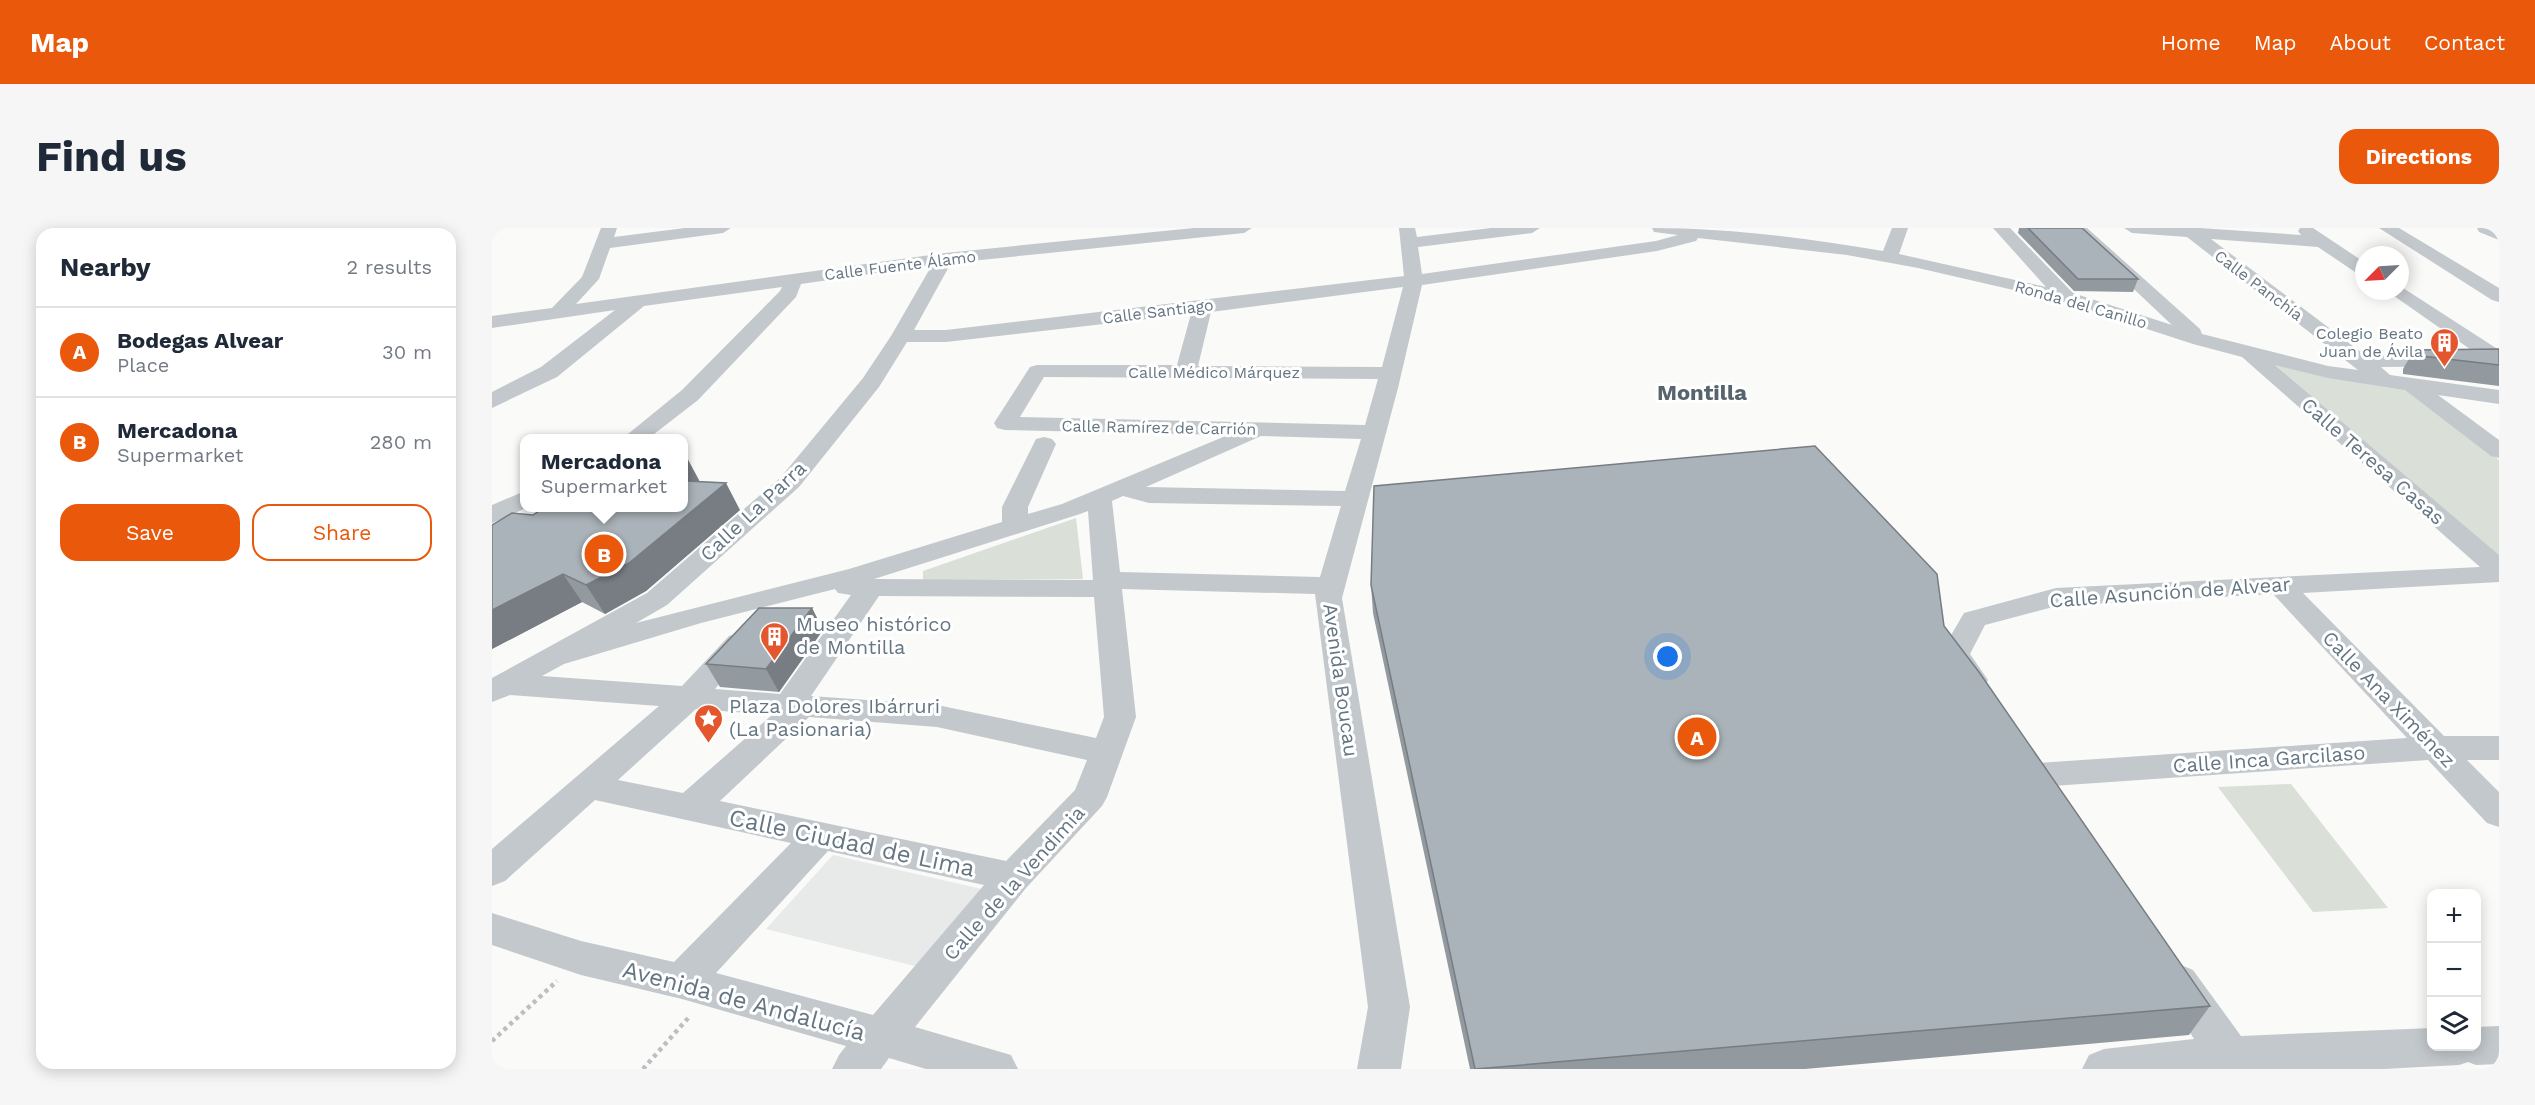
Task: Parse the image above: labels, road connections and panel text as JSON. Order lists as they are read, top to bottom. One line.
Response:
{"streets":{"street":["Calle Fuente Álamo","Calle Panchía","Ronda del Canillo","Calle Santiago","Calle Médico Márquez","Calle Ramírez de Carrión","Calle Teresa Casas","Calle La Parra","Calle Asunción de Alvear","Avenida Boucau","Calle Ana Ximénez","Calle Inca Garcilaso","Calle Ciudad de Lima","Calle de la Vendimia","Avenida de Andalucía"]},"crossings":[["Calle Fuente Álamo","Calle La Parra"],["Calle Panchía","Ronda del Canillo"],["Ronda del Canillo","Calle Santiago"],["Ronda del Canillo","Calle Teresa Casas"],["Calle Santiago","Calle La Parra"],["Calle Santiago","Avenida Boucau"],["Calle Médico Márquez","Calle Ramírez de Carrión"],["Calle Médico Márquez","Avenida Boucau"],["Calle Ramírez de Carrión","Avenida Boucau"],["Calle Asunción de Alvear","Calle Ana Ximénez"],["Calle Ana Ximénez","Calle Inca Garcilaso"],["Calle Ciudad de Lima","Calle de la Vendimia"],["Calle de la Vendimia","Avenida de Andalucía"]],"districts":["Montilla"],"places":{"building":["Colegio Beato Juan de Ávila","Museo histórico de Montilla"],"place":["Plaza Dolores Ibárruri (La Pasionaria)"]},"north":"bottom left","page":{"header":"Map","nav":["Home","Map","About","Contact"],"buttons":["Directions",["Save","Share"]],"title":"Find us","heading":["Nearby","2 results"],"list":[{"mark":"A","name":"Bodegas Alvear","note":"Place","value":"30 m"},{"mark":"B","name":"Mercadona","note":"Supermarket","value":"280 m"}],"popup":["Mercadona","Supermarket"],"pins":["B","A"],"map_buttons":["+","−"]}}
